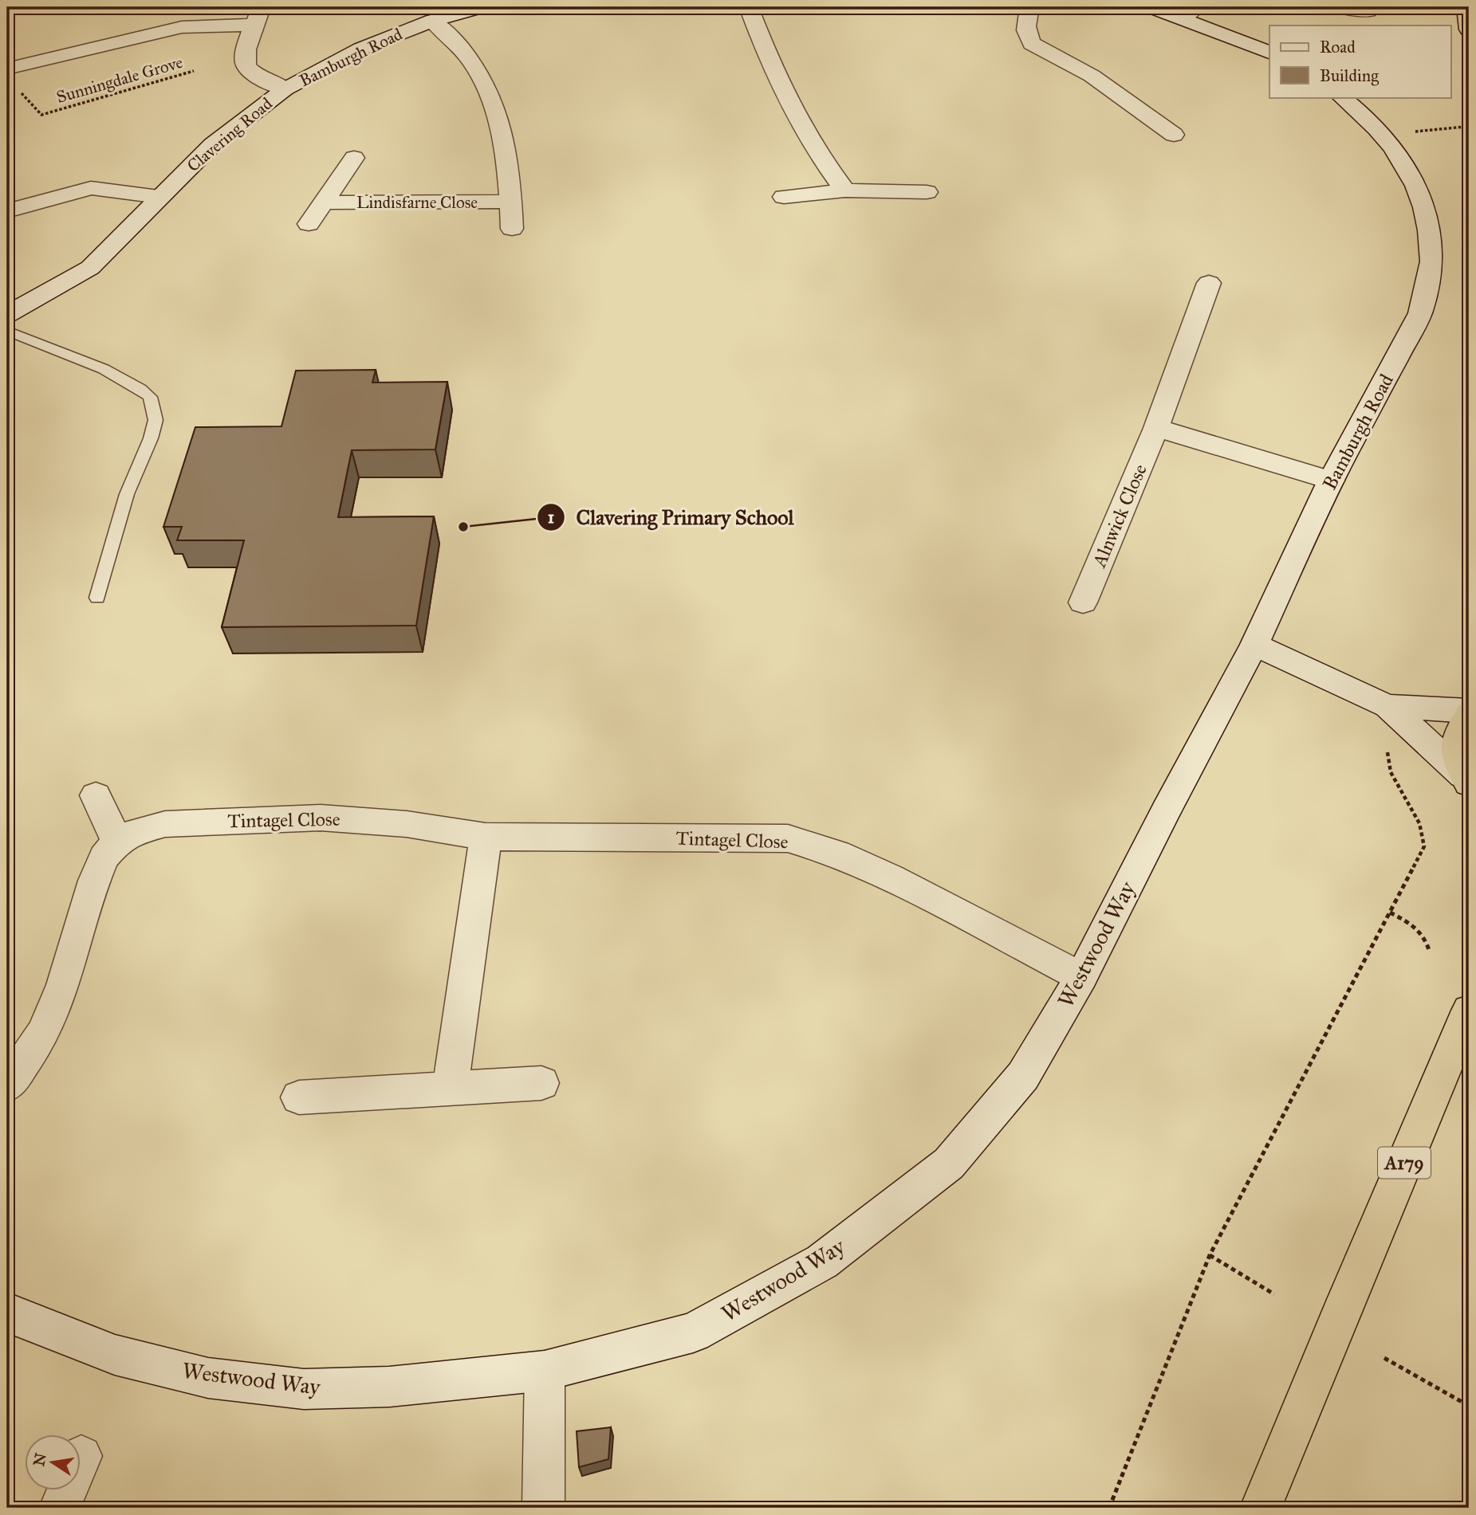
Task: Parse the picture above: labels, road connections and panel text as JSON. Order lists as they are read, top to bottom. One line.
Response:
{"streets":{"highway":["A179"],"street":["Bamburgh Road","Clavering Road","Lindisfarne Close","Alnwick Close","Tintagel Close","Westwood Way"],"path":["Sunningdale Grove"]},"crossings":[["Bamburgh Road","Clavering Road"],["Bamburgh Road","Westwood Way"],["Tintagel Close","Westwood Way"]],"places":["Clavering Primary School"],"legend":["Road","Building"],"north":"left"}
